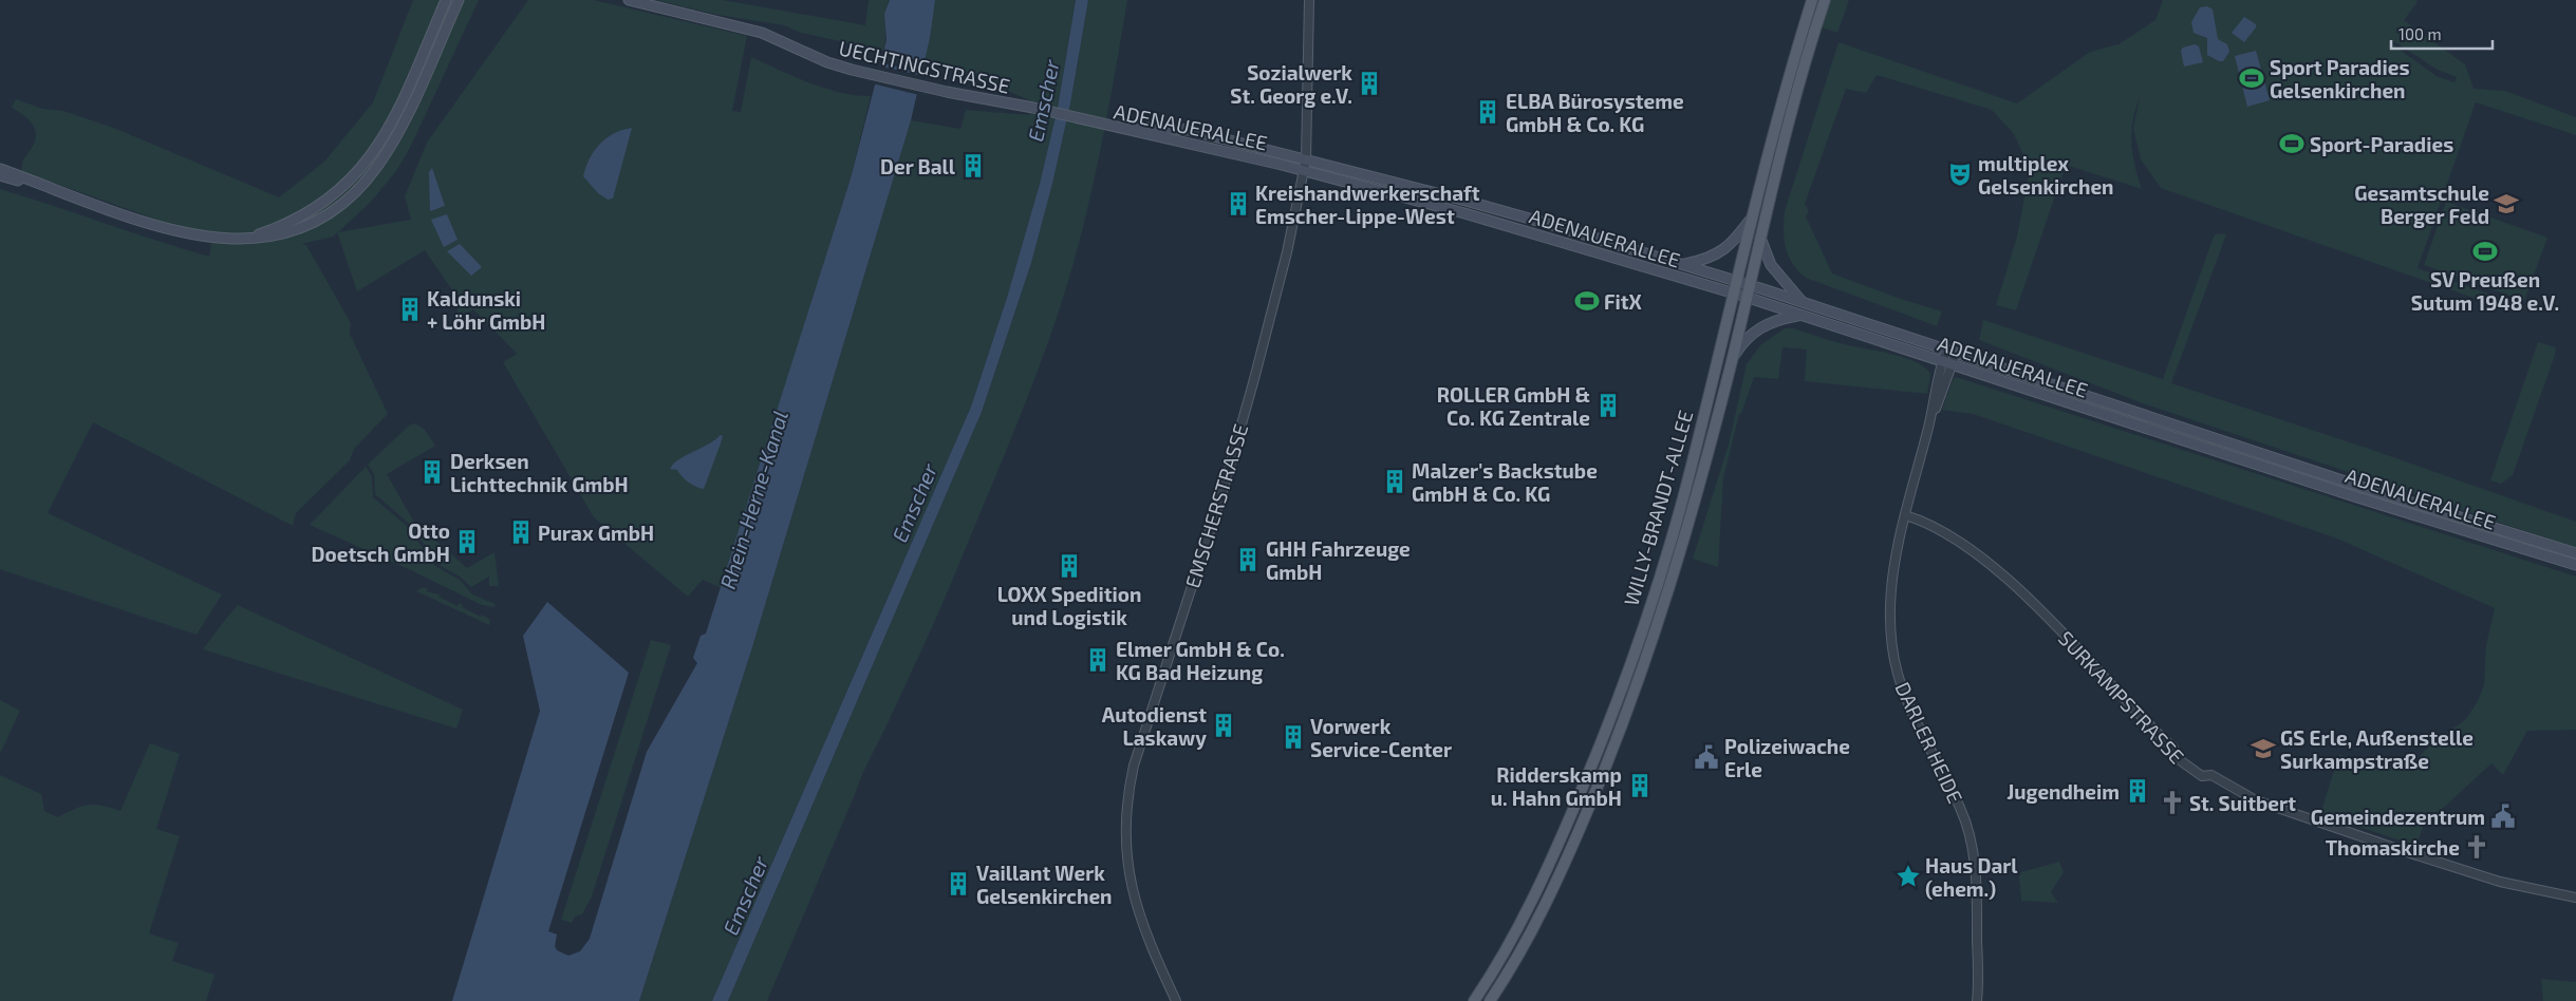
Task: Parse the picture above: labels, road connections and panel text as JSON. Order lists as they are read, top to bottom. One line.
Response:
{"streets":{"main road":["UECHTINGSTRASSE","ADENAUERALLEE","WILLY-BRANDT-ALLEE"],"street":["EMSCHERSTRASSE","SURKAMPSTRASSE","DARLER HEIDE"]},"crossings":[["UECHTINGSTRASSE","ADENAUERALLEE"],["ADENAUERALLEE","EMSCHERSTRASSE"],["ADENAUERALLEE","WILLY-BRANDT-ALLEE"],["ADENAUERALLEE","DARLER HEIDE"],["SURKAMPSTRASSE","DARLER HEIDE"]],"water":["Emscher","Rhein-Herne-Kanal"],"places":{"sports":["Sport Paradies Gelsenkirchen","Sport-Paradies","SV Preußen Sutum 1948 e.V.","FitX"],"building":["Sozialwerk St. Georg e.V.","ELBA Bürosysteme GmbH & Co. KG","Der Ball","Kreishandwerkerschaft Emscher-Lippe-West","Kaldunski + Löhr GmbH","ROLLER GmbH & Co. KG Zentrale","Derksen Lichttechnik GmbH","Malzer's Backstube GmbH & Co. KG","Purax GmbH","Otto Doetsch GmbH","GHH Fahrzeuge GmbH","LOXX Spedition und Logistik","Elmer GmbH & Co. KG Bad Heizung","Autodienst Laskawy","Vorwerk Service-Center","Ridderskamp u. Hahn GmbH","Jugendheim","Vaillant Werk Gelsenkirchen"],"theatre":["multiplex Gelsenkirchen"],"school or university":["Gesamtschule Berger Feld","GS Erle, Außenstelle Surkampstraße"],"public building":["Polizeiwache Erle","Gemeindezentrum"],"church":["St. Suitbert","Thomaskirche"],"place":["Haus Darl (ehem.)"]},"scale_bar":"100 m"}
